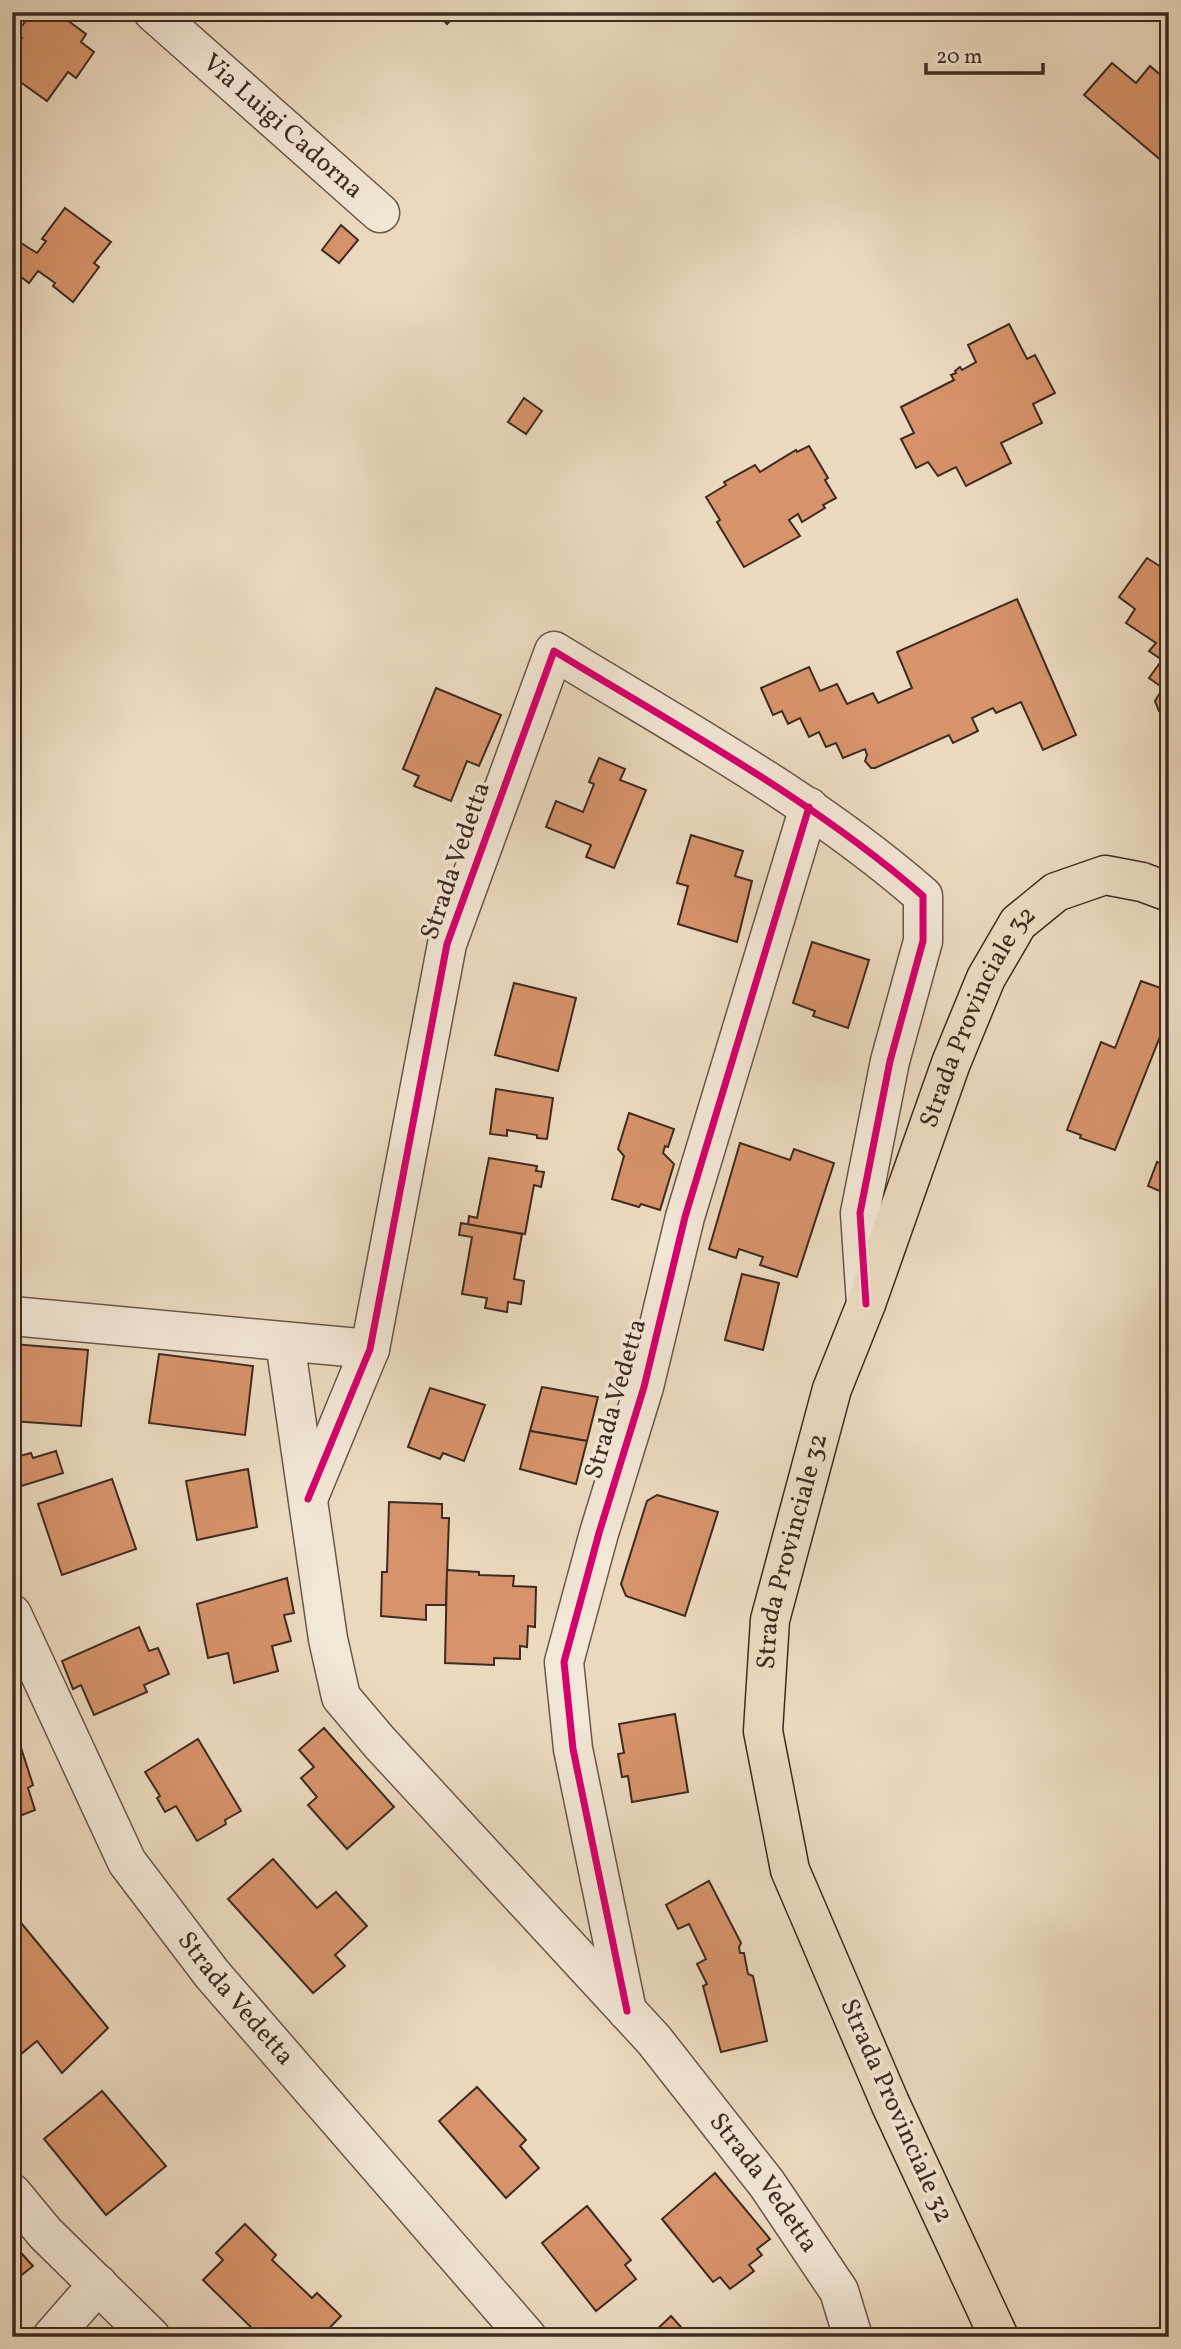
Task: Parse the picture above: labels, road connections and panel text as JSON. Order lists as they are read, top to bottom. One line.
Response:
{"streets":{"main road":["Strada Provinciale 32"],"street":["Via Luigi Cadorna","Strada Vedetta"]},"crossings":[["Strada Vedetta","Strada Provinciale 32"]],"scale_bar":"20 m"}
